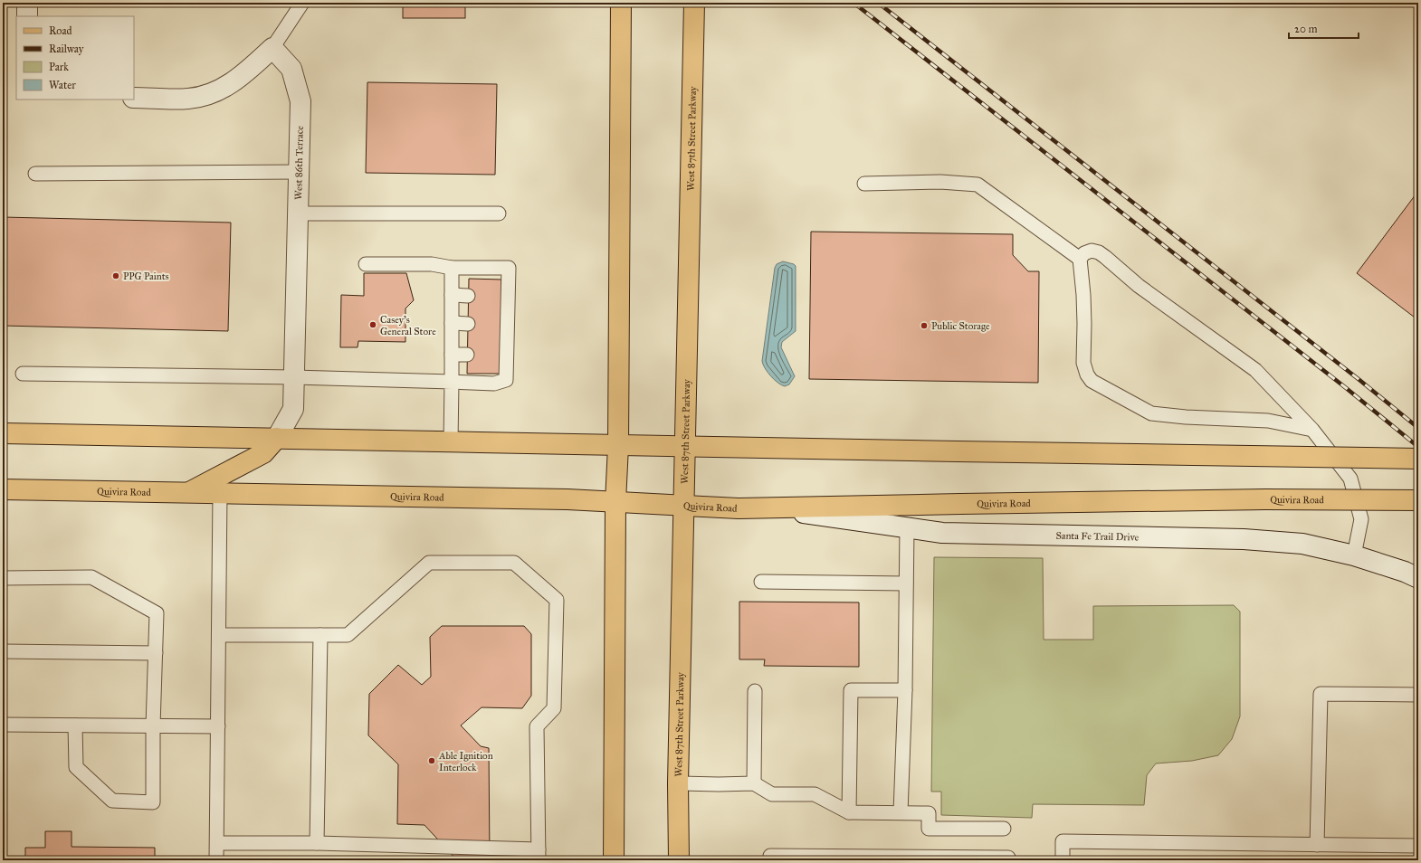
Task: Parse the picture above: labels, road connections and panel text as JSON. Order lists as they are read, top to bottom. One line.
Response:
{"streets":{"main road":["West 87th Street Parkway","West 86th Terrace","Quivira Road","Santa Fe Trail Drive"]},"crossings":[["West 87th Street Parkway","Quivira Road"],["Quivira Road","Santa Fe Trail Drive"]],"places":["PPG Paints","Casey's General Store","Public Storage","Able Ignition Interlock"],"legend":["Road","Railway","Park","Water"],"scale_bar":"20 m"}
